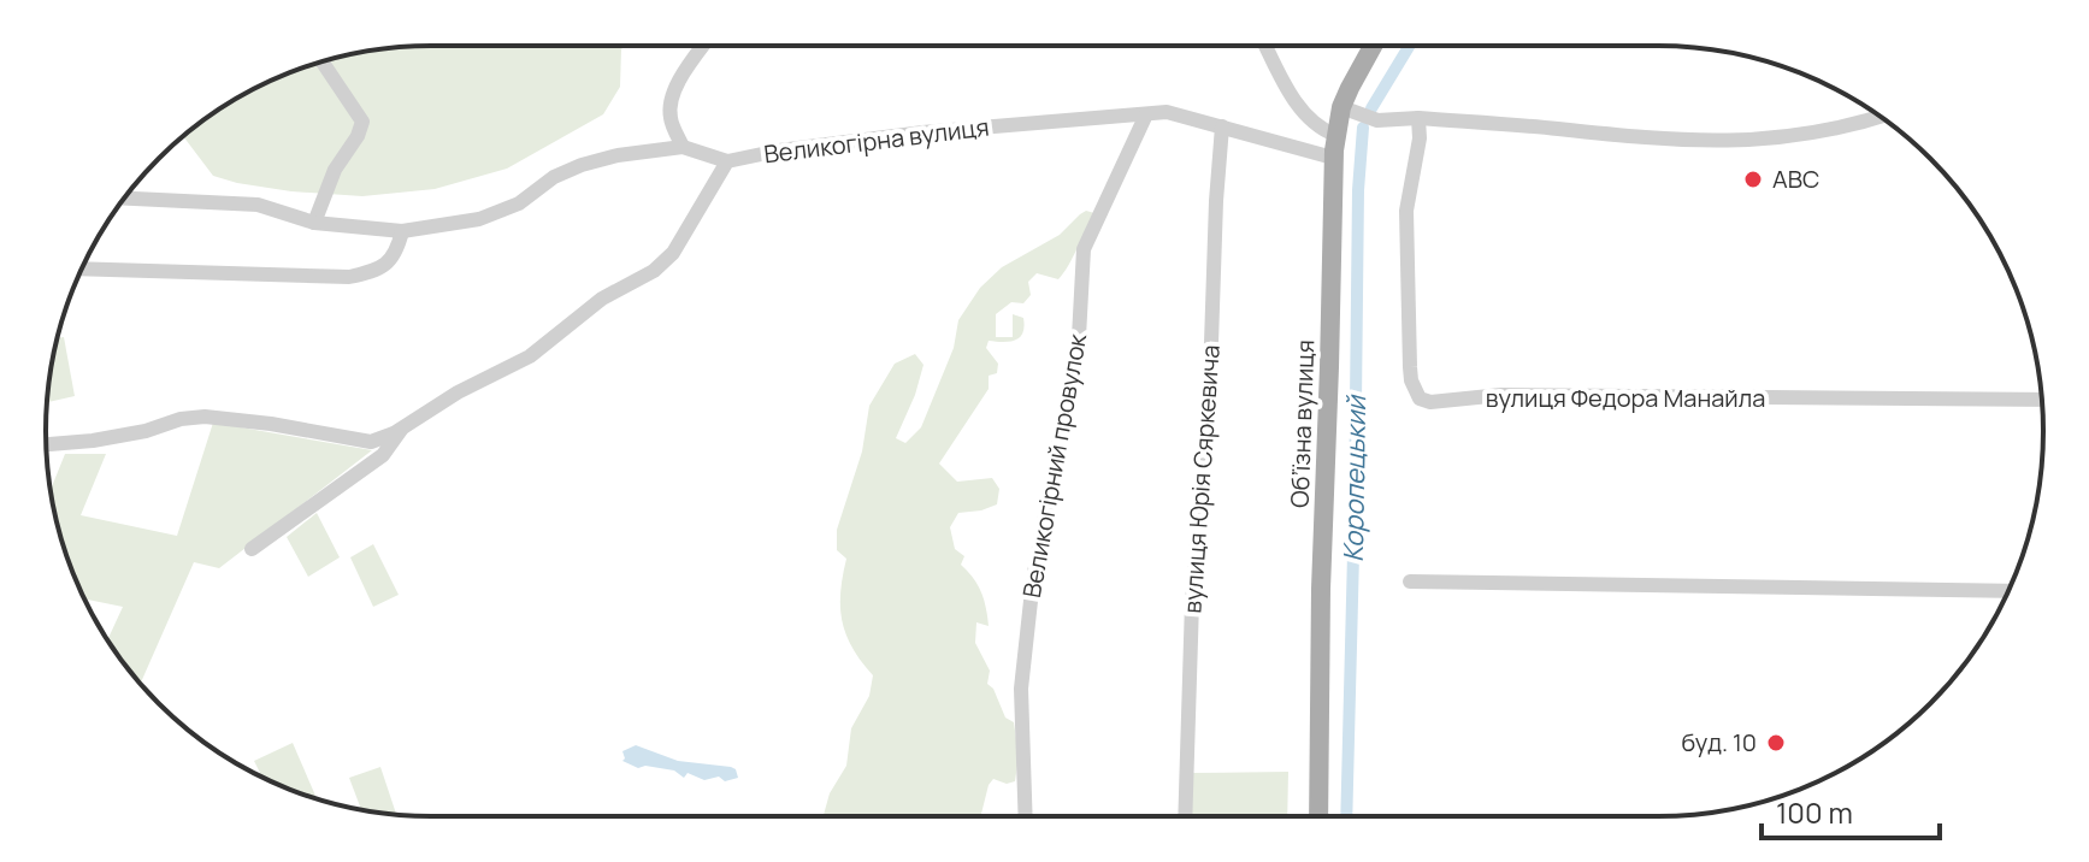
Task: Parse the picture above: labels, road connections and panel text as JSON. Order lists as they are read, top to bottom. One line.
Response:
{"streets":{"main road":["Обʼїзна вулиця"],"street":["Великогірна вулиця","вулиця Федора Манайла","Великогірний провулок","вулиця Юрія Сяркевича"]},"crossings":[["Великогірна вулиця","Обʼїзна вулиця"],["Великогірна вулиця","Великогірний провулок"],["Великогірна вулиця","вулиця Юрія Сяркевича"]],"water":["Коропецький"],"places":["АВС","буд. 10"],"scale_bar":"100 m"}
